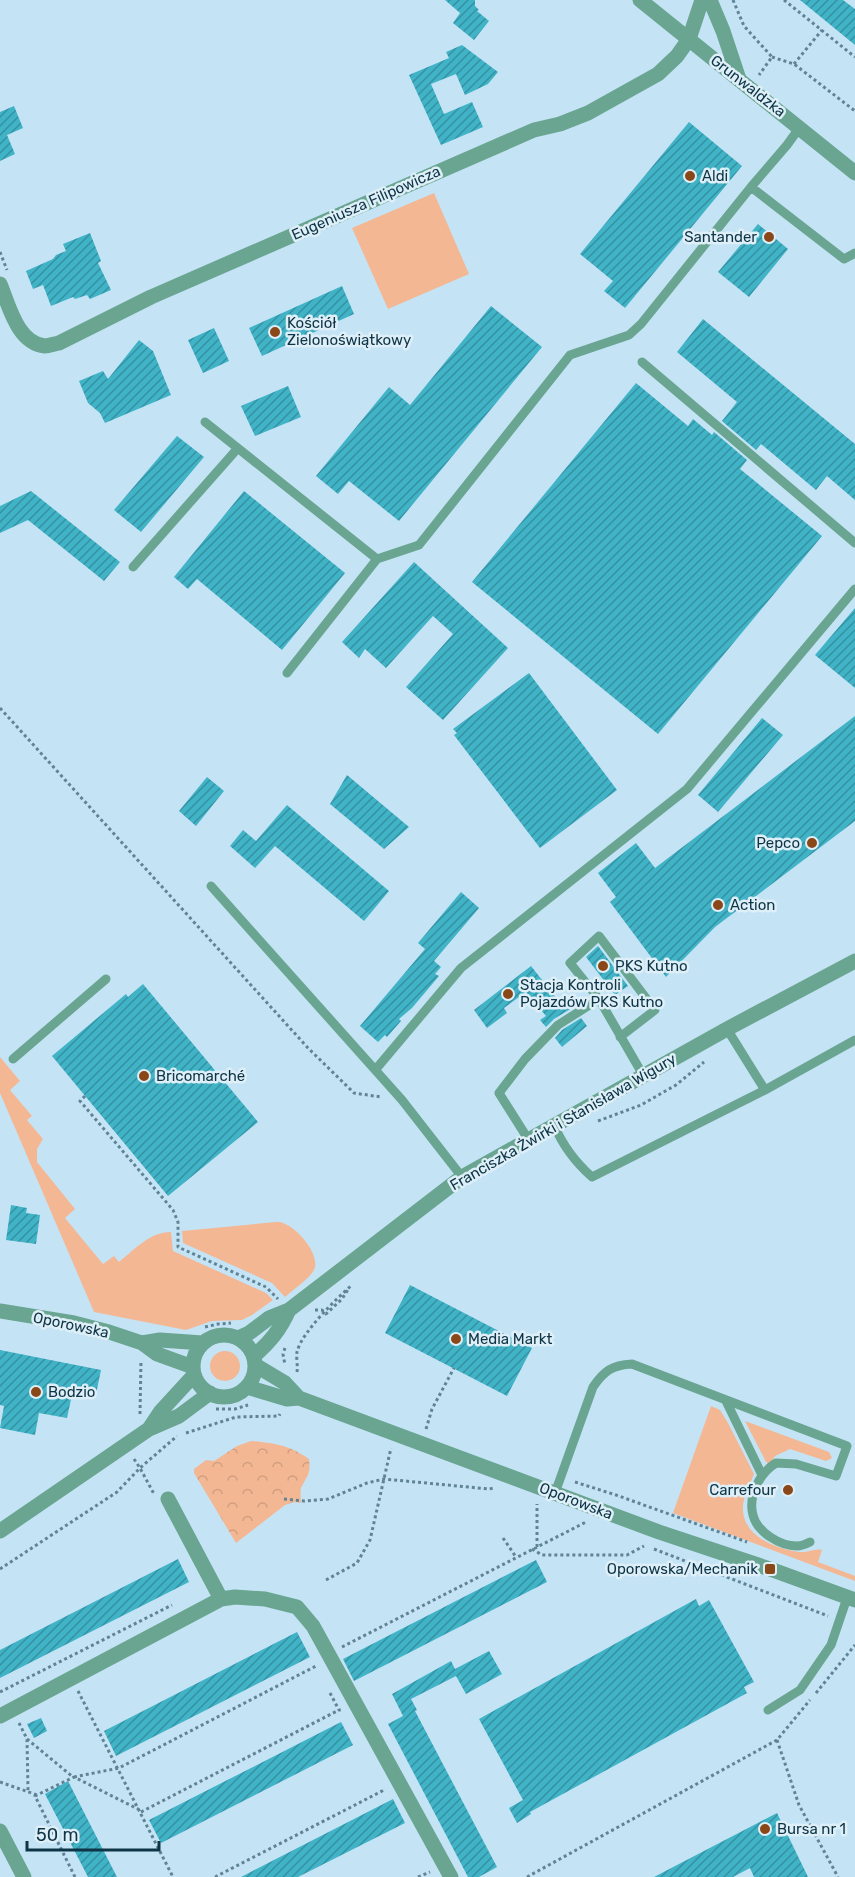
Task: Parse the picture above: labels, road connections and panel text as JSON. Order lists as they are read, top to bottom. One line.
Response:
{"streets":{"street":["Grunwaldzka","Eugeniusza Filipowicza","Franciszka Żwirki i Stanisława Wigury","Oporowska"]},"crossings":[["Grunwaldzka","Eugeniusza Filipowicza"],["Franciszka Żwirki i Stanisława Wigury","Oporowska"]],"places":{"other":["Aldi","Santander","Kościół Zielonoświątkowy","Pepco","Action","PKS Kutno","Stacja Kontroli Pojazdów PKS Kutno","Bricomarché","Media Markt","Bodzio","Carrefour","Bursa nr 1"],"transit":["Oporowska/Mechanik"]},"scale_bar":"50 m"}
